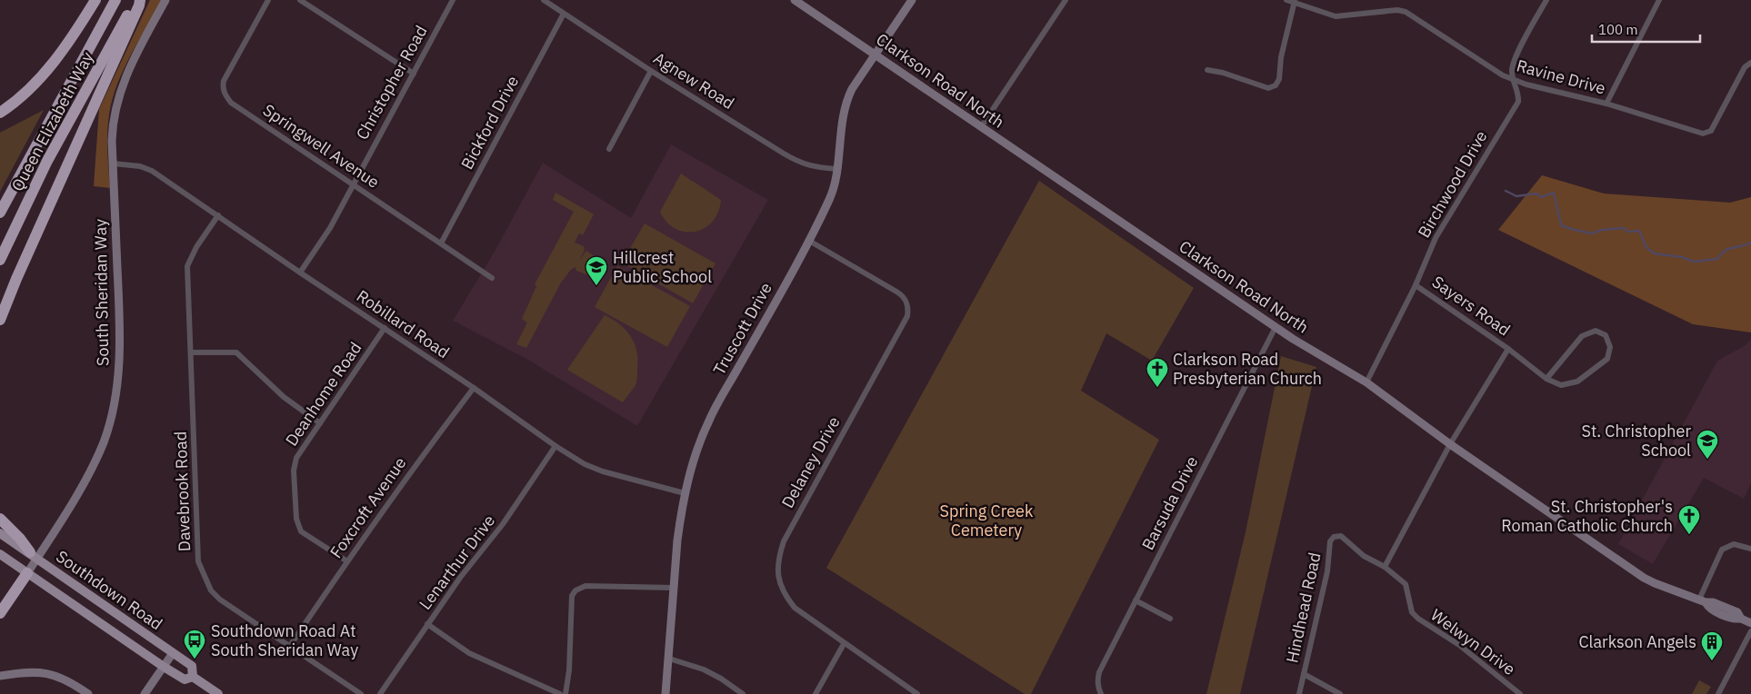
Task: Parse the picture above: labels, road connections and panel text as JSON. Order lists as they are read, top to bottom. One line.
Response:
{"streets":{"highway":["Queen Elizabeth Way"],"main road":["Southdown Road"],"street":["Ravine Drive","Agnew Road","Clarkson Road North","Christopher Road","Bickford Drive","Springwell Avenue","Birchwood Drive","South Sheridan Way","Sayers Road","Robillard Road","Truscott Drive","Deanhome Road","Delaney Drive","Davebrook Road","Barsuda Drive","Foxcroft Avenue","Lenarthur Drive","Hindhead Road","Welwyn Drive"]},"crossings":[["Ravine Drive","Birchwood Drive"],["Agnew Road","Bickford Drive"],["Agnew Road","Truscott Drive"],["Clarkson Road North","Birchwood Drive"],["Clarkson Road North","Sayers Road"],["Clarkson Road North","Truscott Drive"],["Clarkson Road North","Barsuda Drive"],["Christopher Road","Springwell Avenue"],["Christopher Road","Robillard Road"],["Bickford Drive","Springwell Avenue"],["Birchwood Drive","Sayers Road"],["South Sheridan Way","Robillard Road"],["South Sheridan Way","Southdown Road"],["Robillard Road","Truscott Drive"],["Robillard Road","Deanhome Road"],["Robillard Road","Davebrook Road"],["Robillard Road","Foxcroft Avenue"],["Robillard Road","Lenarthur Drive"],["Truscott Drive","Delaney Drive"],["Deanhome Road","Foxcroft Avenue"],["Davebrook Road","Foxcroft Avenue"],["Hindhead Road","Welwyn Drive"]],"parks":["Spring Creek Cemetery"],"places":{"school or university":["Hillcrest Public School","St. Christopher School"],"church":["Clarkson Road Presbyterian Church","St. Christopher's Roman Catholic Church"],"bus stop":["Southdown Road At South Sheridan Way"],"building":["Clarkson Angels"]},"scale_bar":"100 m"}
